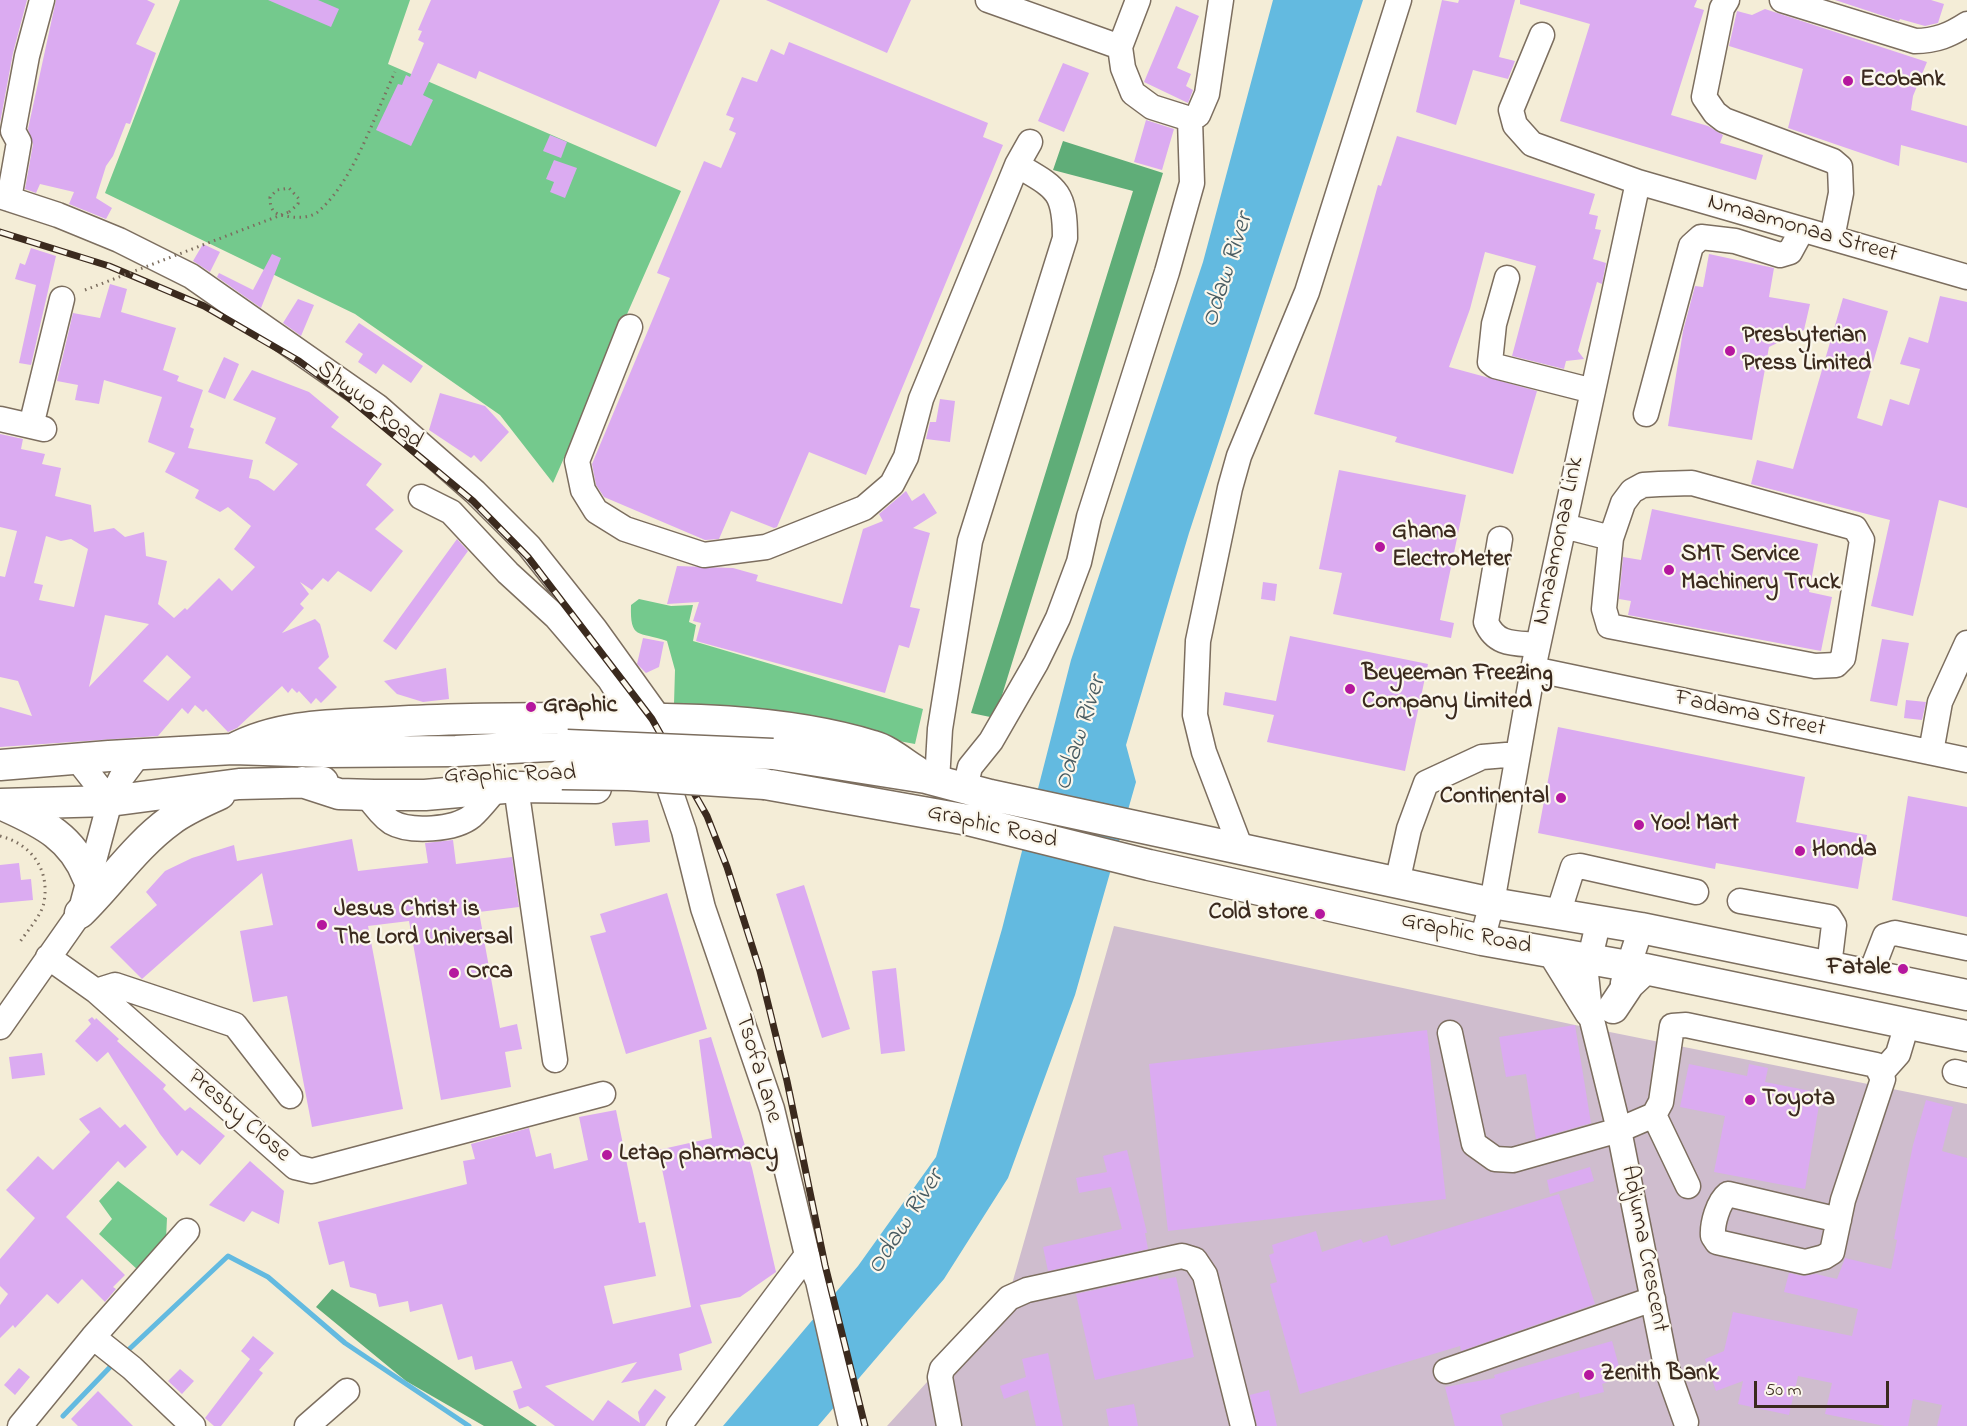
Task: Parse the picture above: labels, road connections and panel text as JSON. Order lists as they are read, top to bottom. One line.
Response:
{"streets":{"main road":["Graphic Road"],"street":["Nmaamonaa Street","Shwuo Road","Nmaamonaa Link","Fadama Street","Tsofa Lane","Presby Close","Adjuma Crescent"]},"crossings":[["Nmaamonaa Street","Nmaamonaa Link"],["Nmaamonaa Link","Fadama Street"],["Nmaamonaa Link","Graphic Road"],["Graphic Road","Adjuma Crescent"]],"water":["Odaw River"],"places":["Ecobank","Presbyterian Press Limited","Ghana ElectroMeter","SMT Service Machinery Truck","Beyeeman Freezing Company Limited","Graphic","Continental","Yoo! Mart","Honda","Cold store","Jesus Christ is The Lord Universal","Fatale","Orca","Toyota","Letap pharmacy","Zenith Bank"],"scale_bar":"50 m"}
